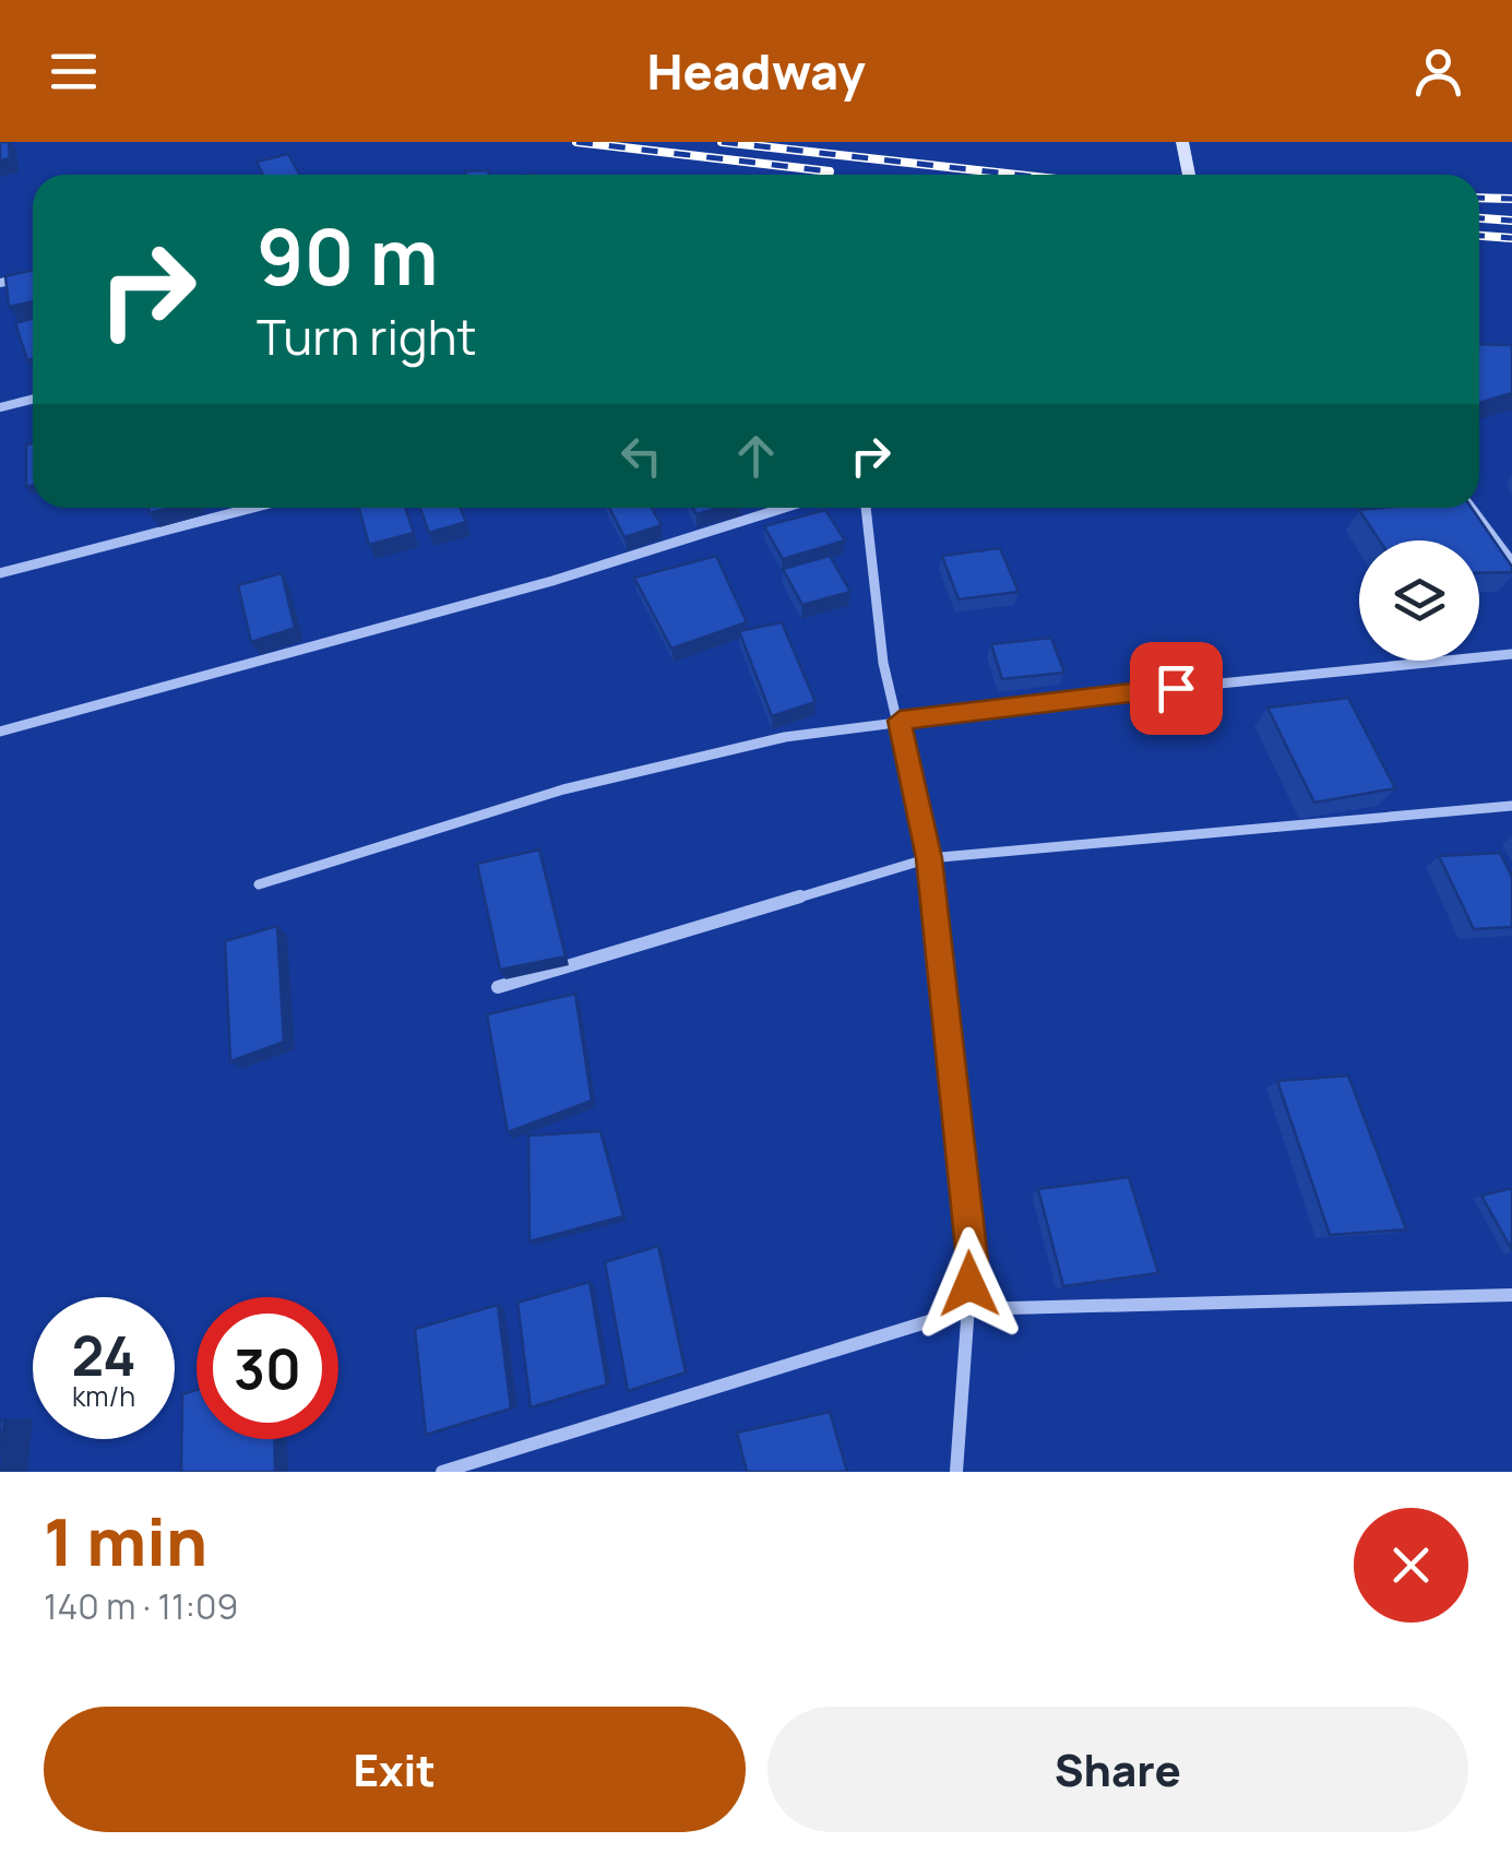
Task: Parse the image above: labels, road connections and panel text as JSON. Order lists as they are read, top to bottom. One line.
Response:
{"page":{"header":"Headway","turn":["90 m","Turn right"],"speed":"24 km/h","limit":"30","heading":["1 min","140 m · 11:09"],"buttons":["Exit","Share"]}}
